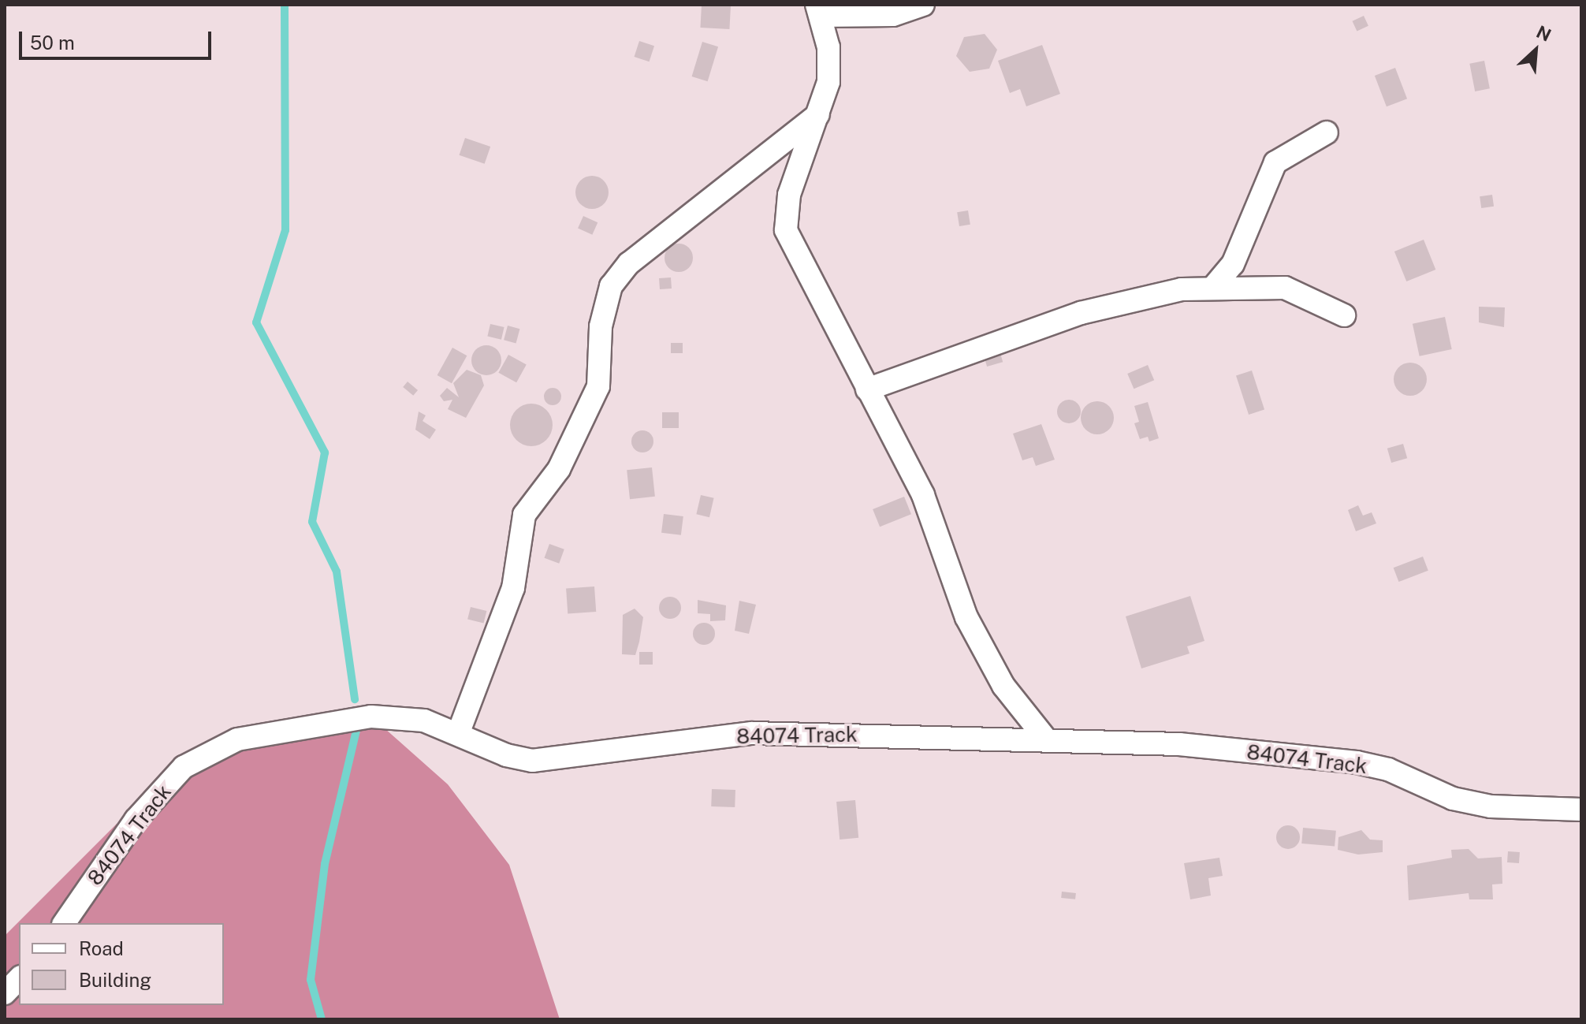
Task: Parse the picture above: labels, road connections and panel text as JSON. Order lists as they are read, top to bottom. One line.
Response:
{"streets":{"street":["84074 Track"]},"legend":["Road","Building"],"scale_bar":"50 m","north":"top right"}
